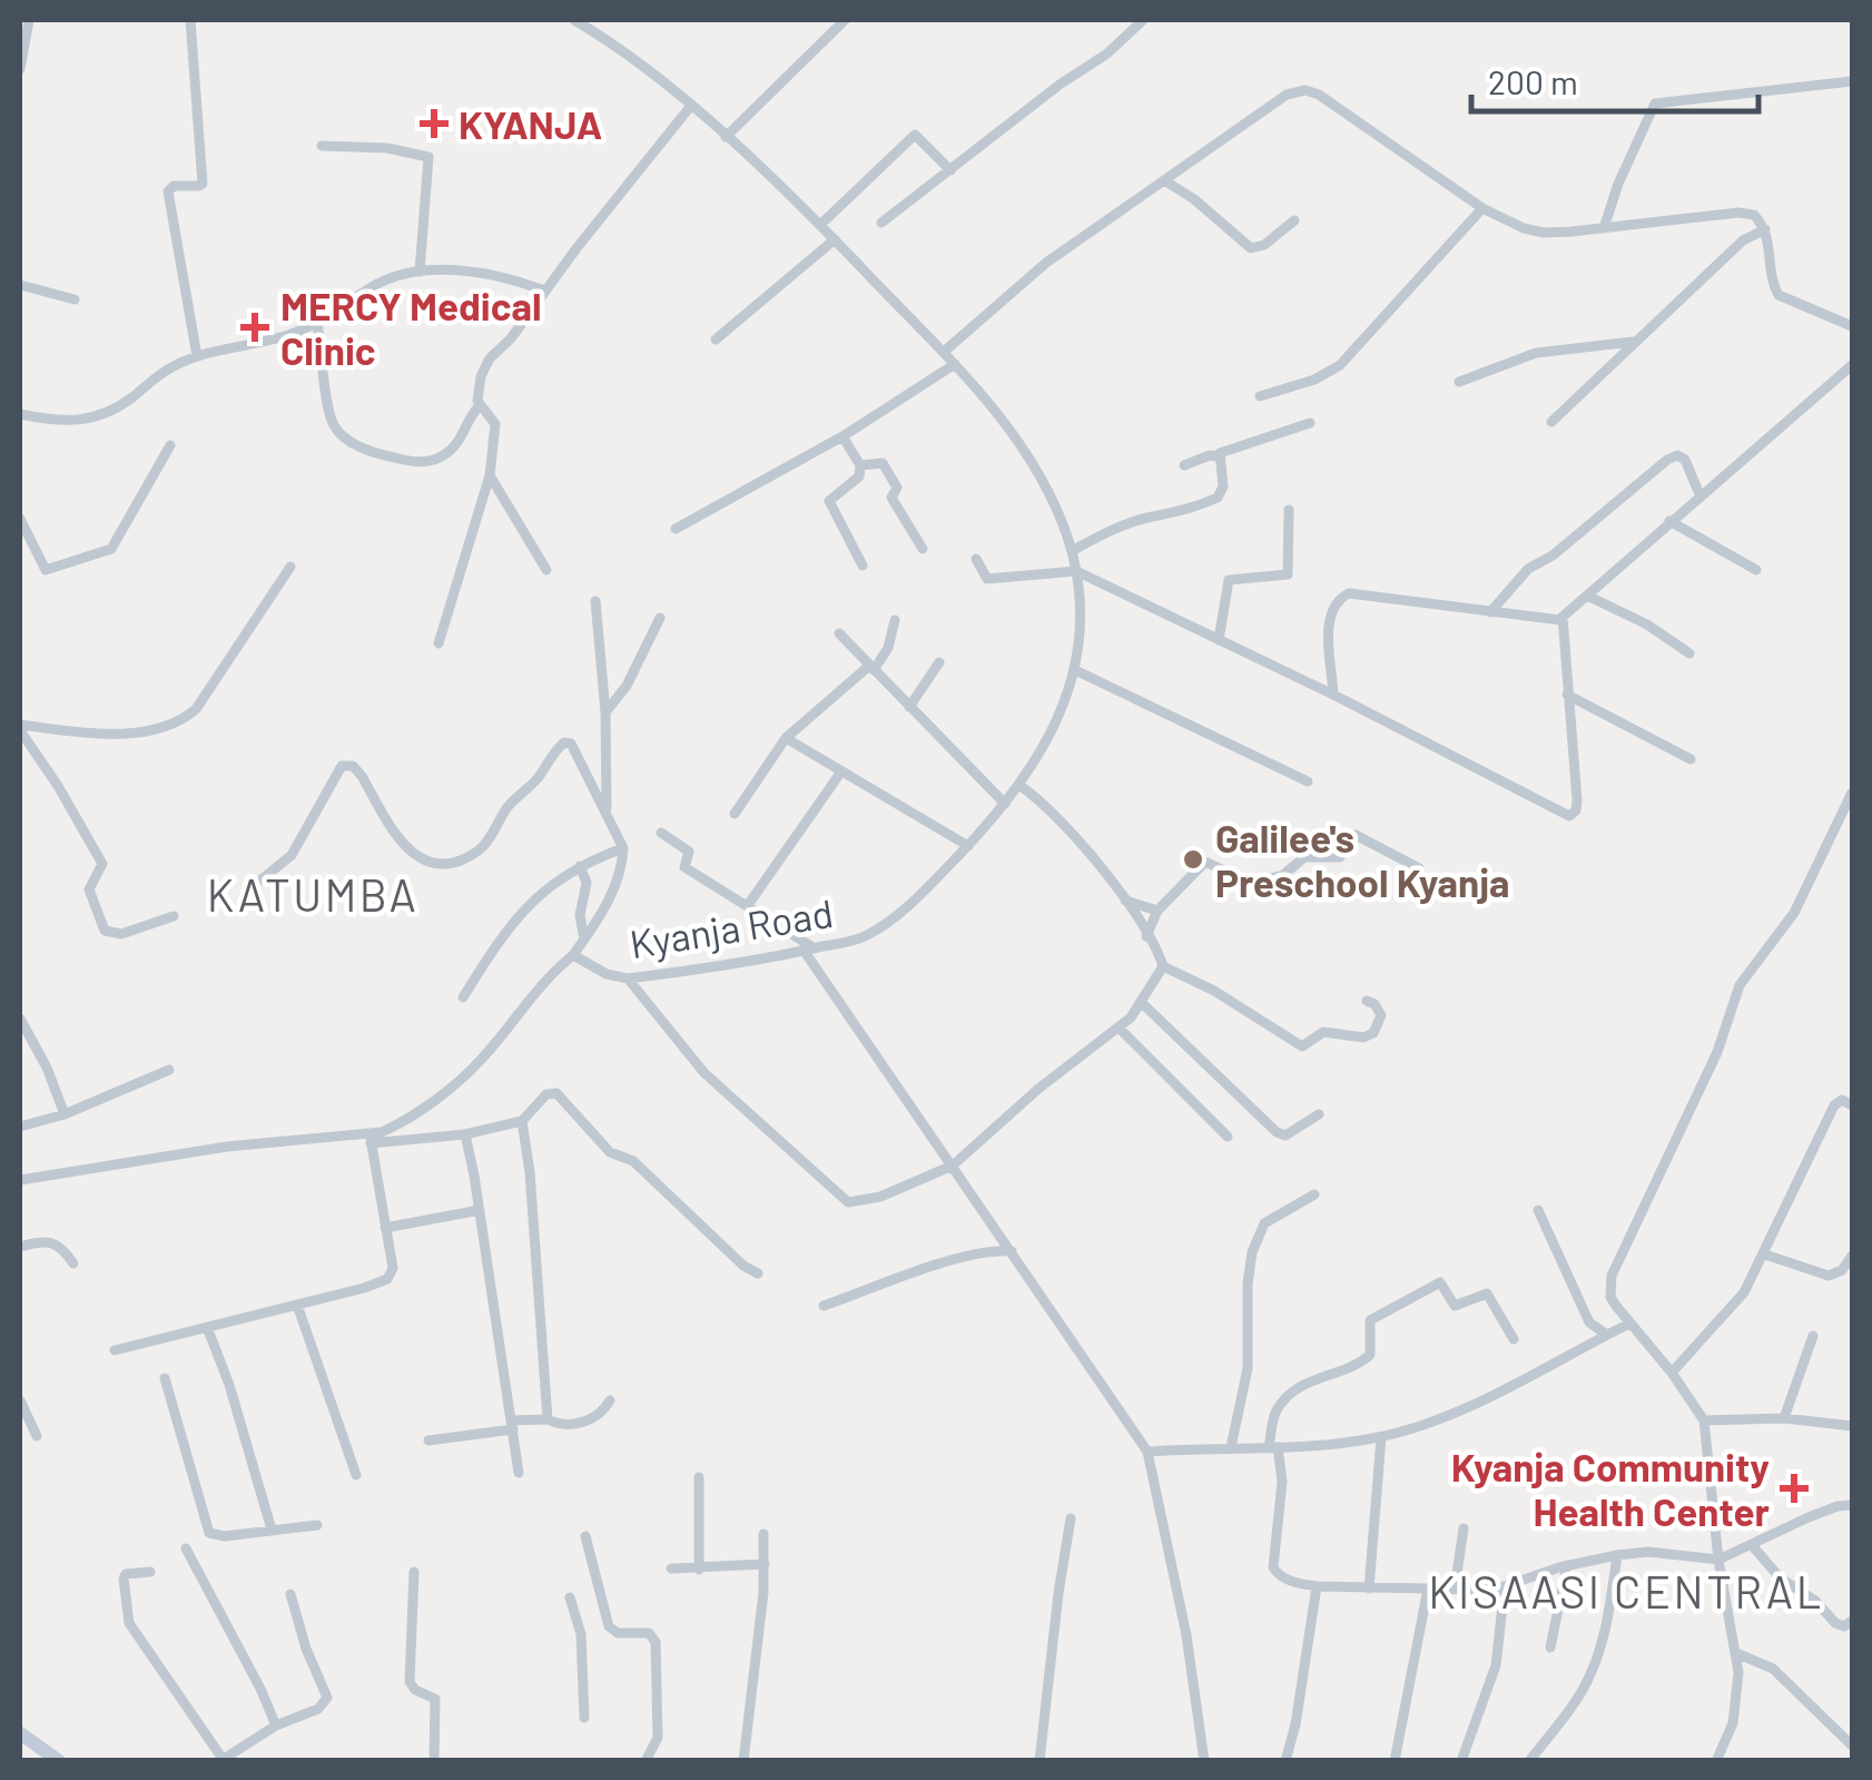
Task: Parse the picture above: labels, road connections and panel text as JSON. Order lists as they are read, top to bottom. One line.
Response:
{"streets":{"street":["Kyanja Road"]},"districts":["KATUMBA","KISAASI CENTRAL"],"places":{"health":["KYANJA","MERCY Medical Clinic","Kyanja Community Health Center"],"other":["Galilee's Preschool Kyanja"]},"scale_bar":"200 m"}
